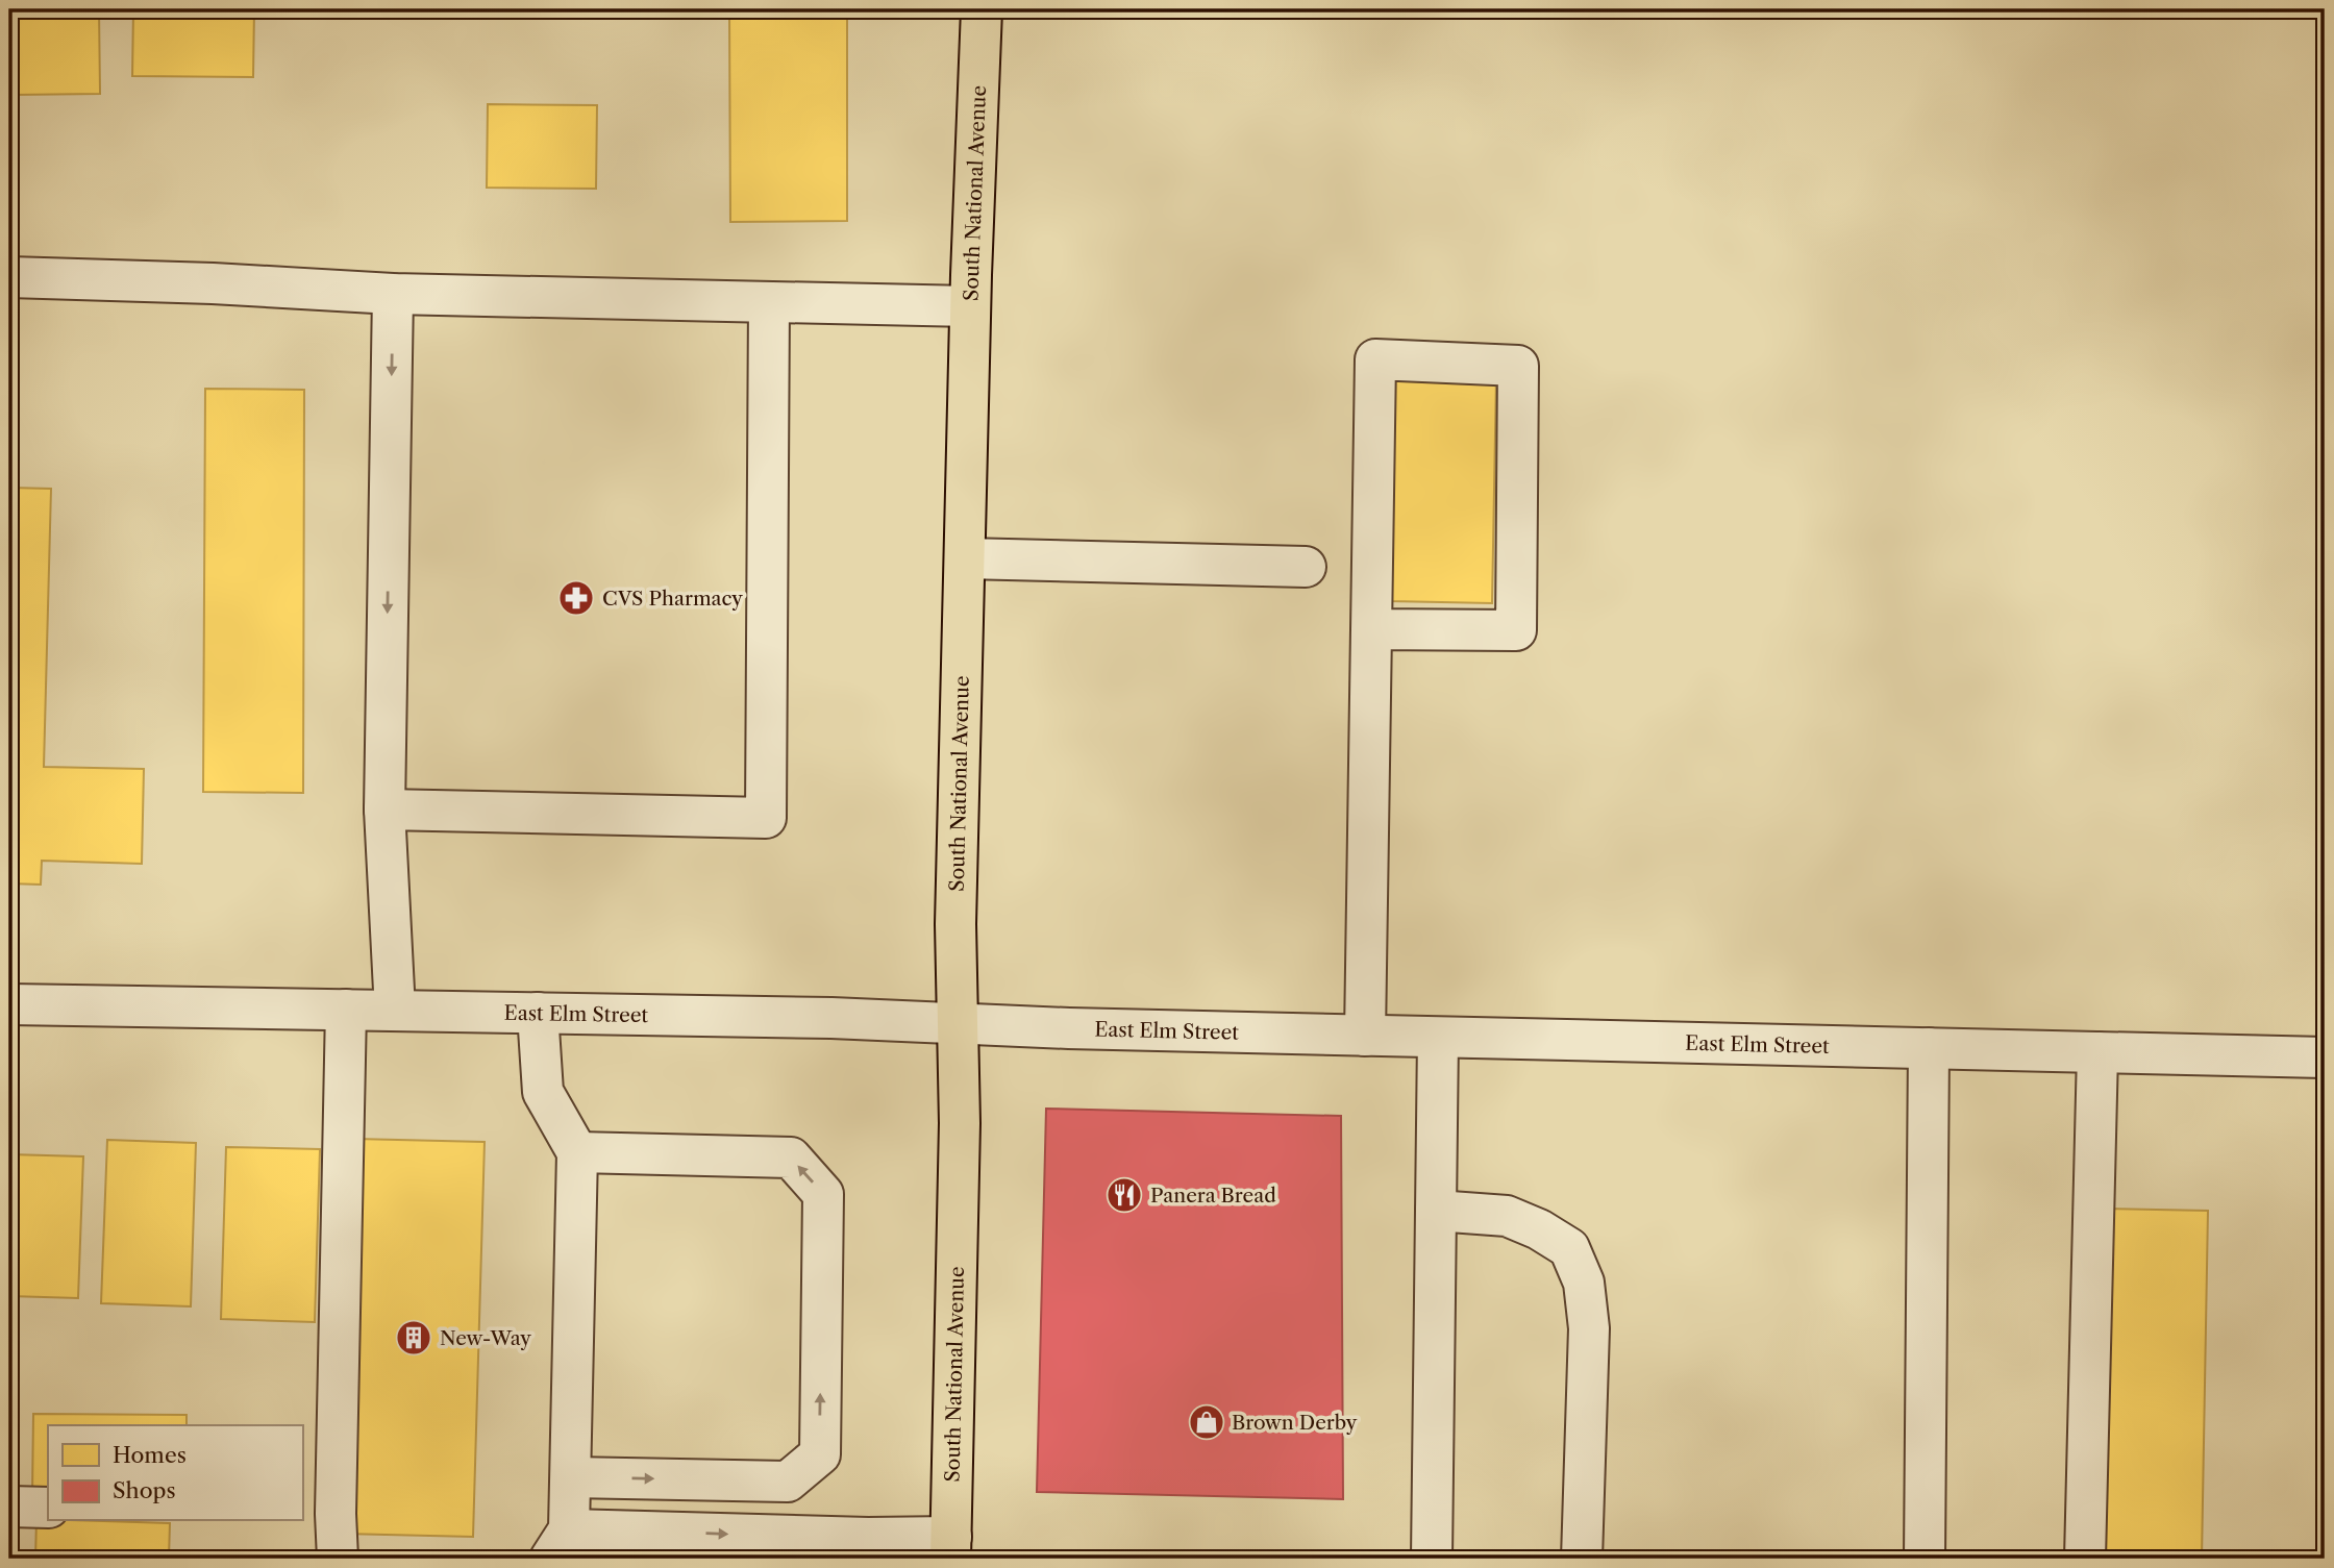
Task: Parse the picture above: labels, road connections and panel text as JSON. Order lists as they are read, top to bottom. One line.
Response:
{"streets":{"main road":["South National Avenue"],"street":["East Elm Street"]},"crossings":[["South National Avenue","East Elm Street"]],"places":{"pharmacy":["CVS Pharmacy"],"restaurant":["Panera Bread"],"building":["New-Way"],"shop":["Brown Derby"]},"legend":["Homes","Shops"]}
